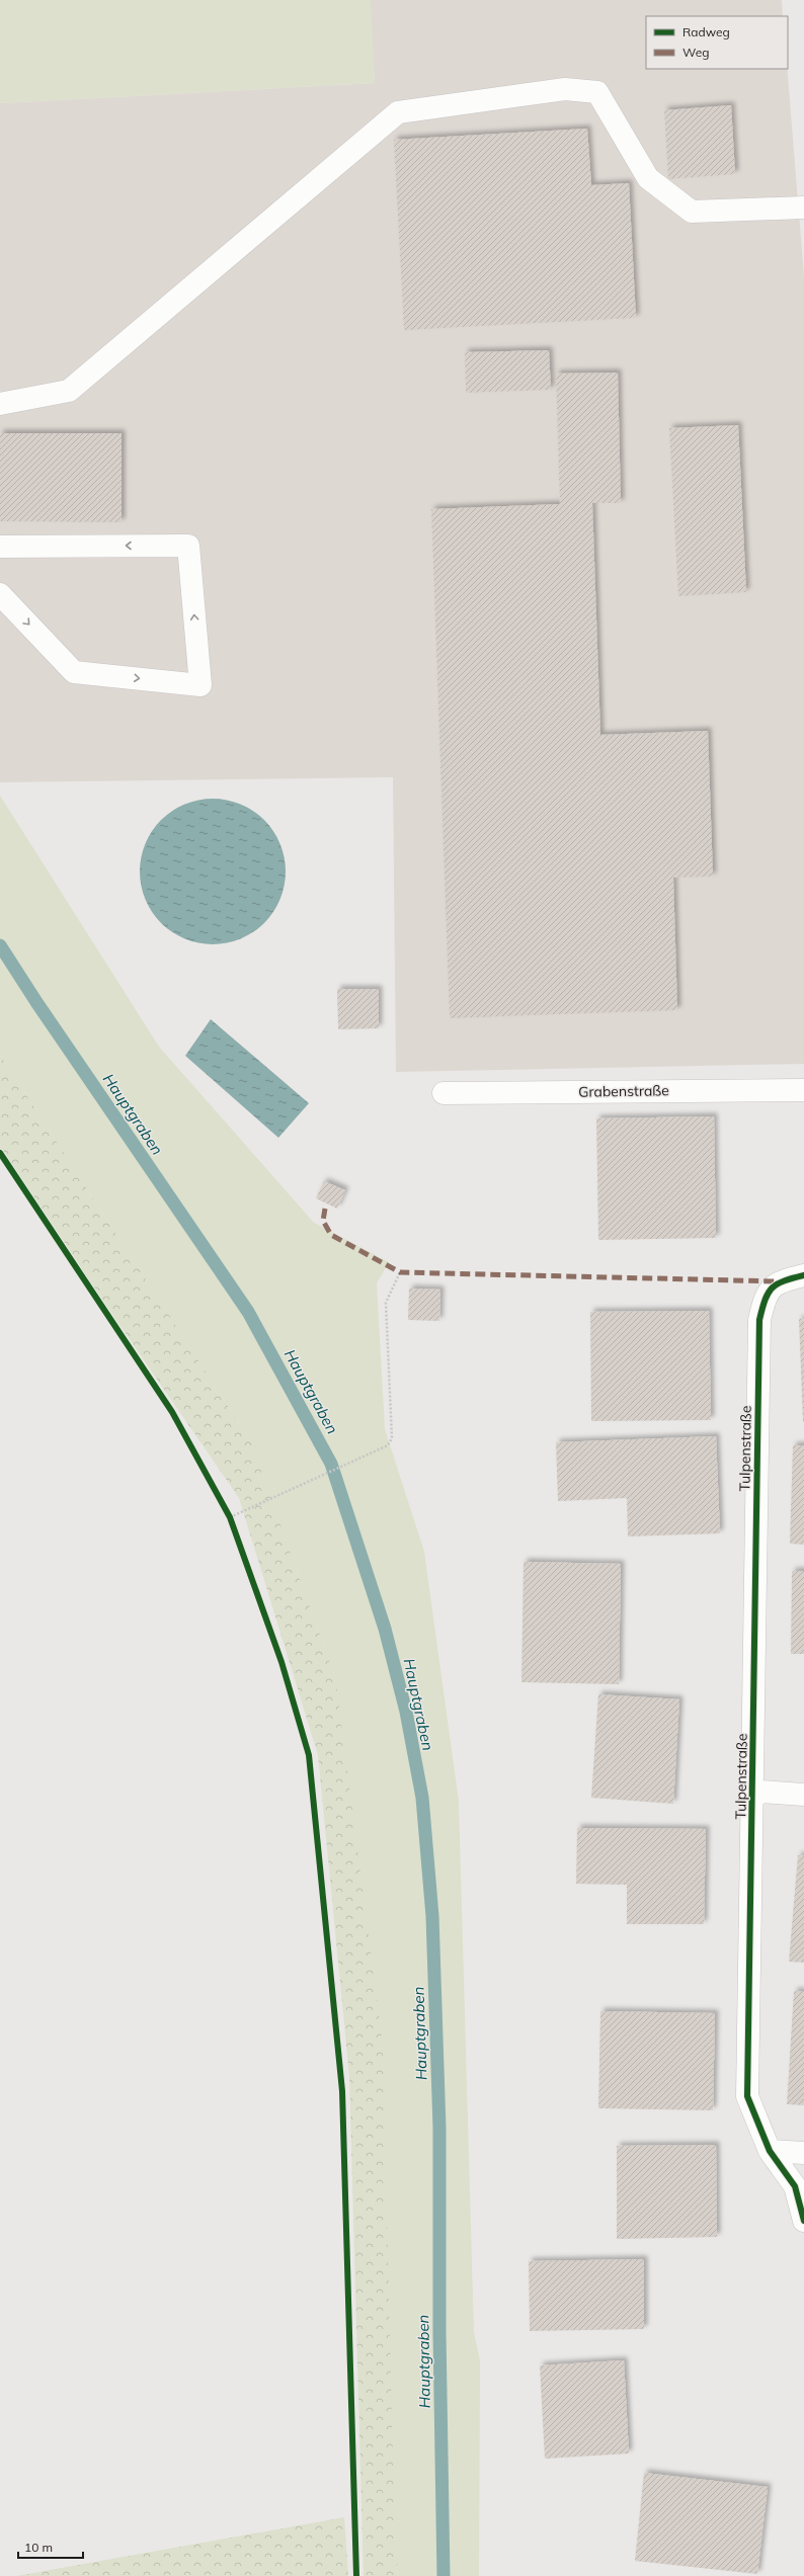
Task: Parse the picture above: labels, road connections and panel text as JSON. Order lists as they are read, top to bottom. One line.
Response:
{"streets":{"street":["Grabenstraße","Tulpenstraße"]},"water":["Hauptgraben"],"legend":["Radweg","Weg"],"scale_bar":"10 m"}
